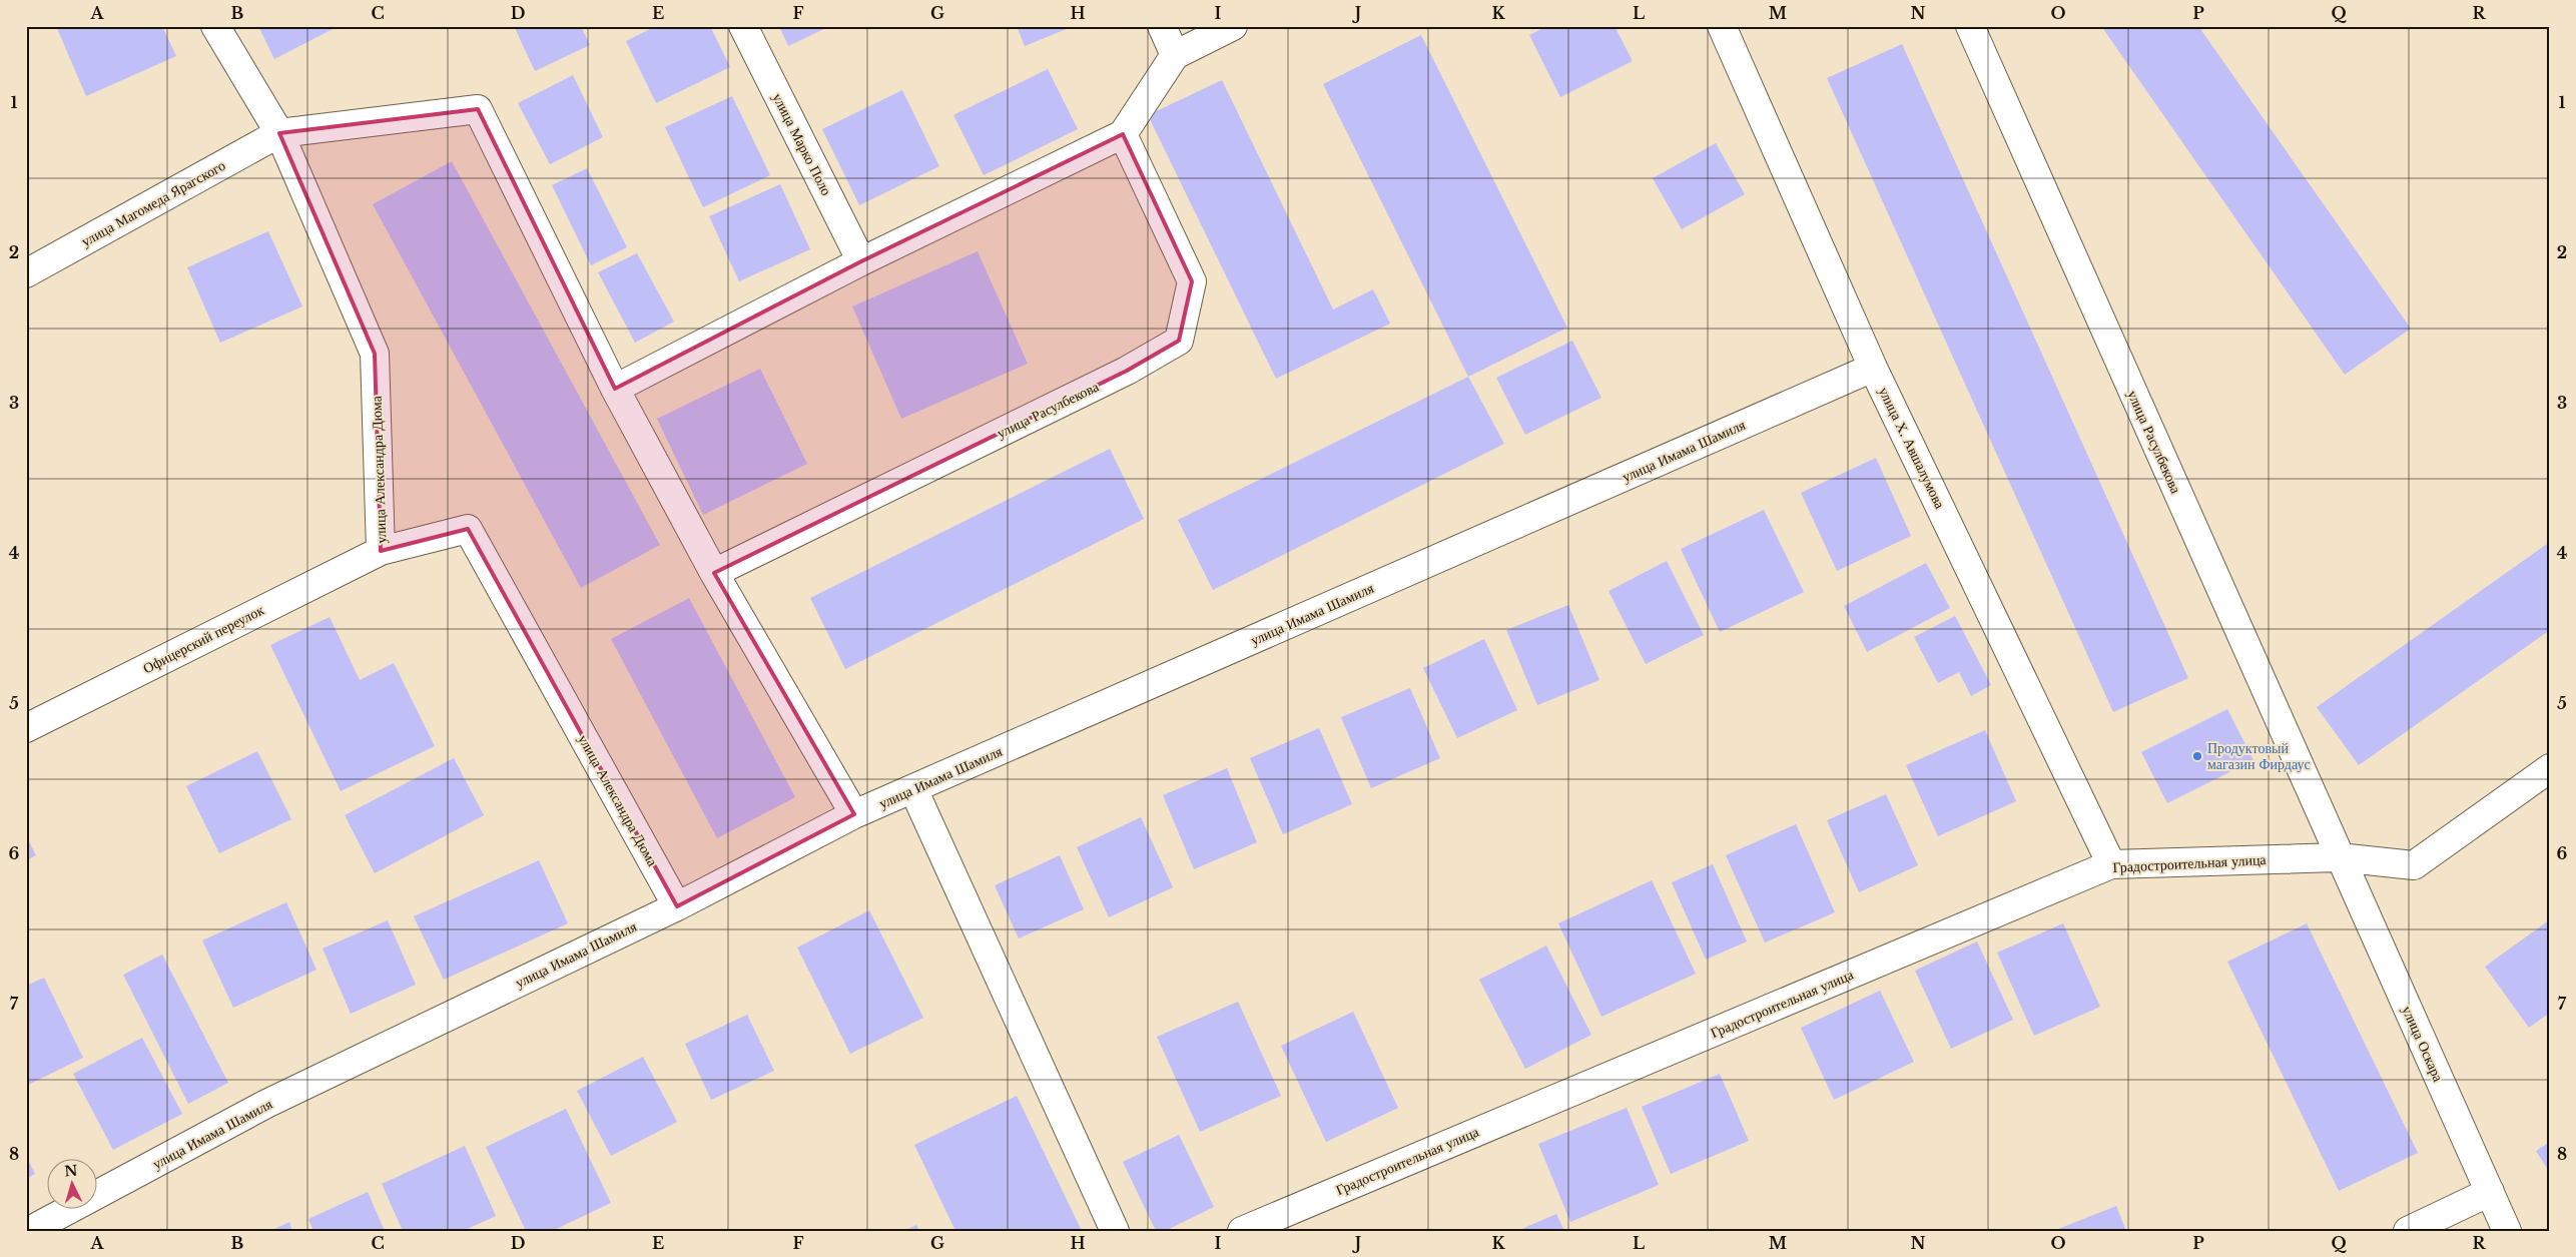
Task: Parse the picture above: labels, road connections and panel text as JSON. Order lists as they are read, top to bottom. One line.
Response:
{"streets":{"street":["улица Марко Поло","улица Магомеда Ярагского","улица Расулбекова","улица Х. Авшалумова","улица Имама Шамиля","улица Александра Дюма","Офицерский переулок","Градостроительная улица","улица Оскара"]},"crossings":[["улица Магомеда Ярагского","улица Александра Дюма"],["улица Расулбекова","Градостроительная улица"],["улица Расулбекова","улица Оскара"],["улица Х. Авшалумова","улица Имама Шамиля"],["улица Х. Авшалумова","Градостроительная улица"],["улица Имама Шамиля","улица Александра Дюма"],["улица Александра Дюма","Офицерский переулок"],["Градостроительная улица","улица Оскара"]],"places":["Продуктовый магазин Фирдаус"],"north":"top","grid":{"columns":["A","B","C","D","E","F","G","H","I","J","K","L","M","N","O","P","Q","R"],"rows":["1","2","3","4","5","6","7","8"]}}
